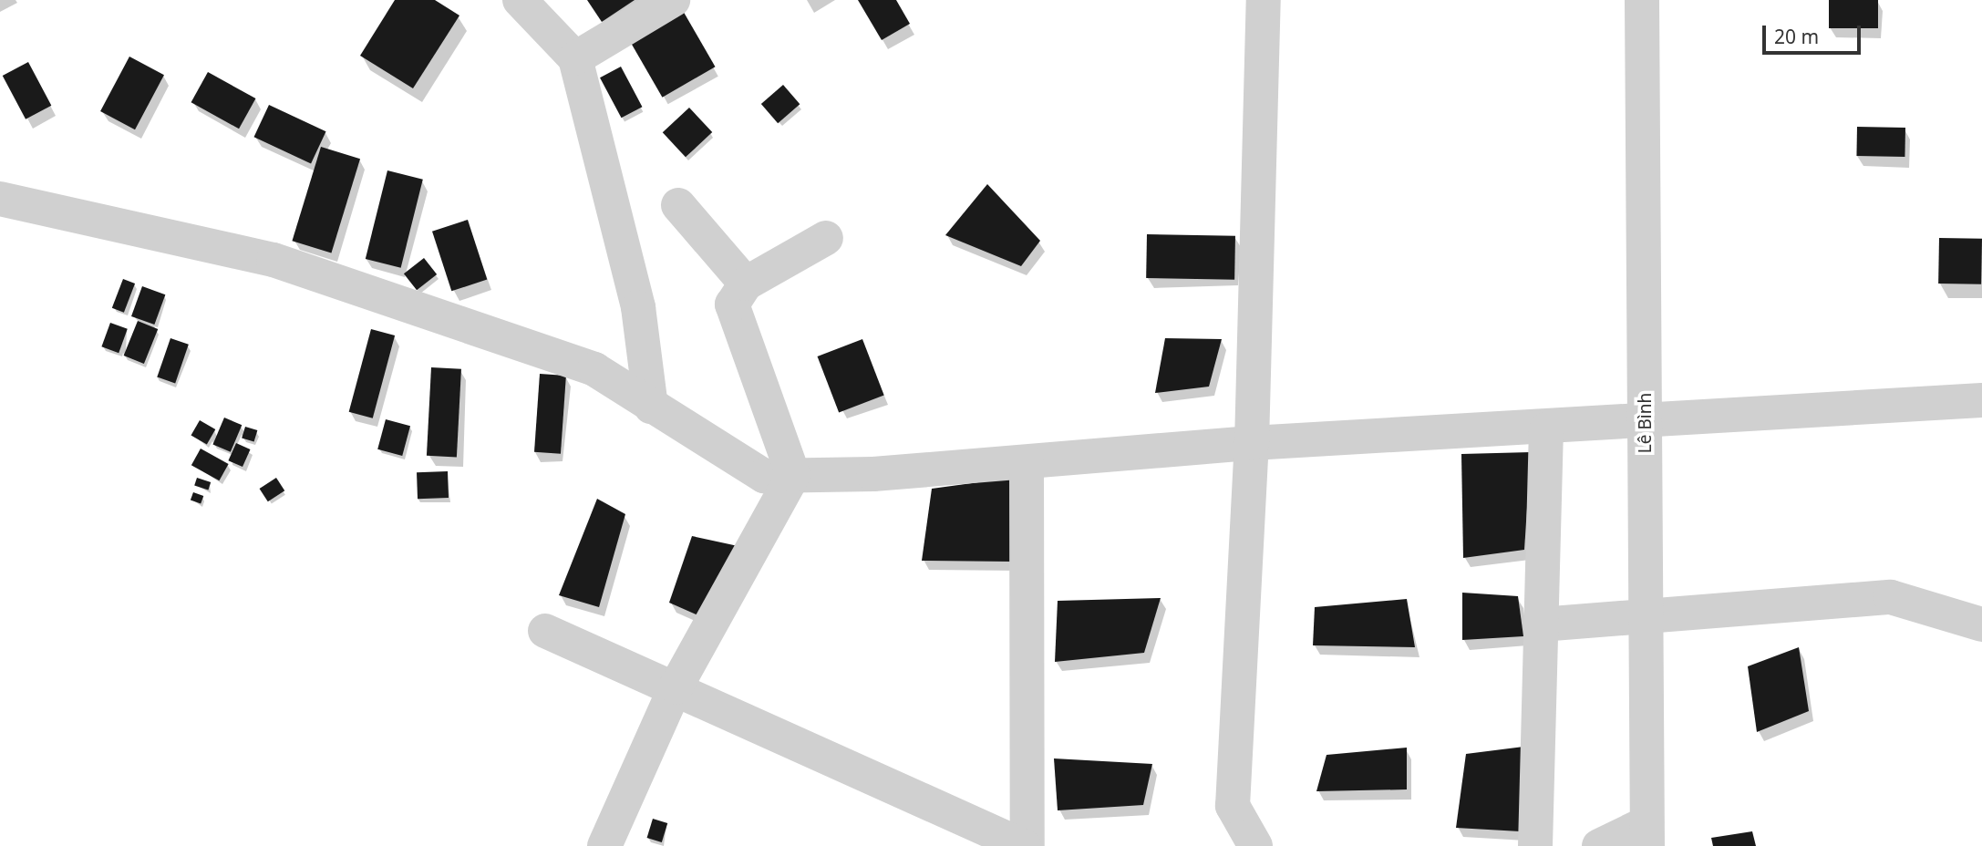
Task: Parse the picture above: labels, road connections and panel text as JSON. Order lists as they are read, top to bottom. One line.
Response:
{"streets":{"street":["Lê Bình"]},"scale_bar":"20 m"}
